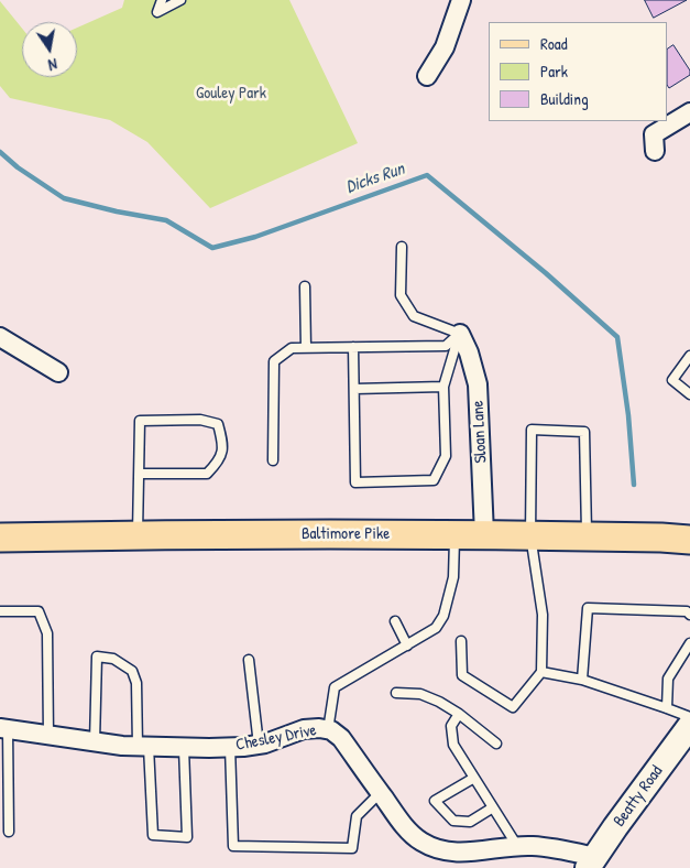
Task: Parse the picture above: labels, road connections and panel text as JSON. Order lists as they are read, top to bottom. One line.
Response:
{"streets":{"main road":["Baltimore Pike"],"street":["Sloan Lane","Chesley Drive","Beatty Road"]},"crossings":[["Sloan Lane","Baltimore Pike"],["Chesley Drive","Beatty Road"]],"water":["Dicks Run"],"parks":["Gouley Park"],"legend":["Road","Park","Building"],"north":"bottom"}
